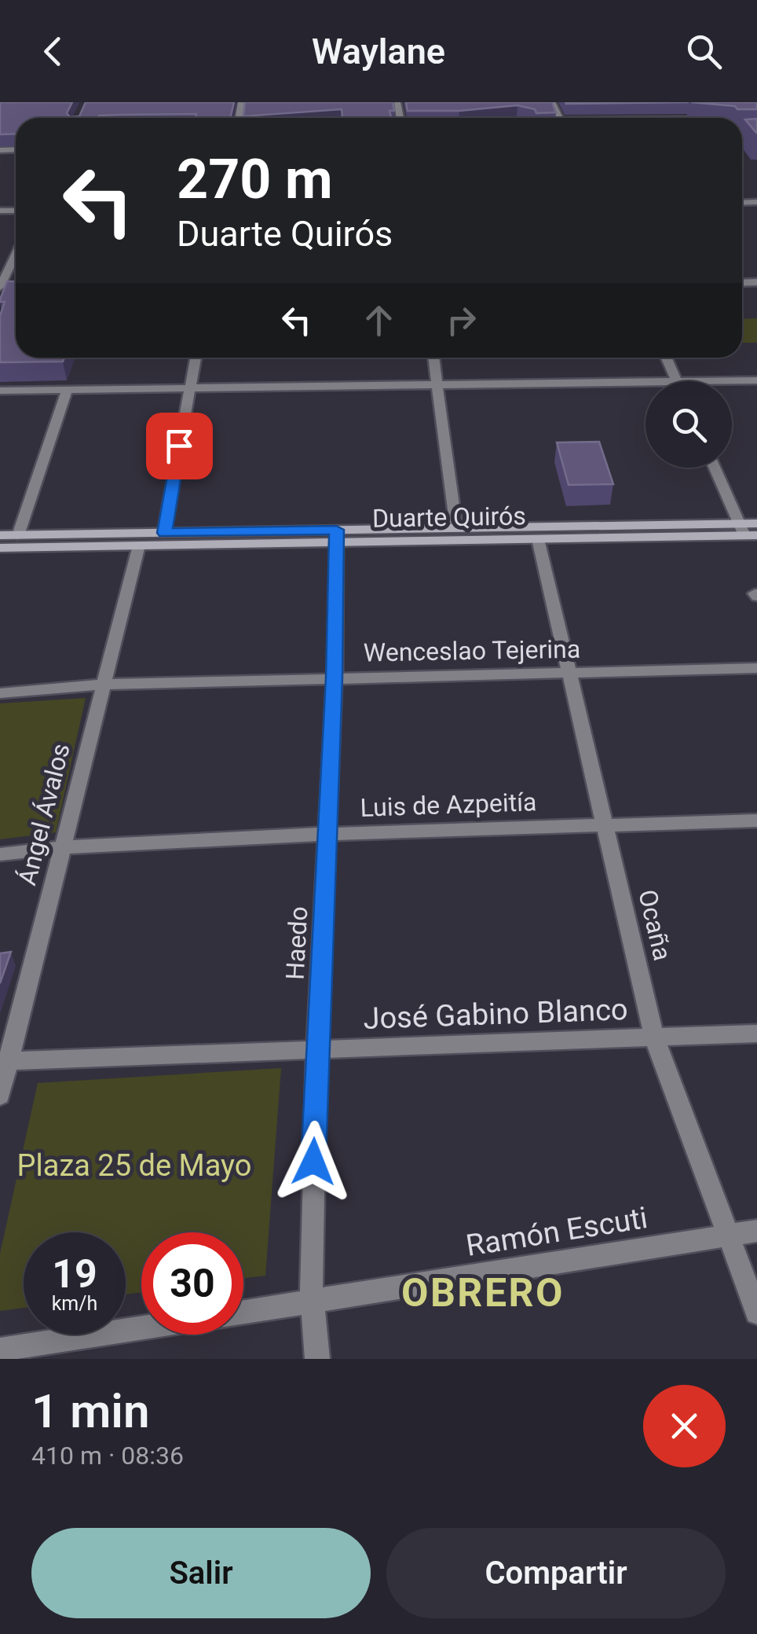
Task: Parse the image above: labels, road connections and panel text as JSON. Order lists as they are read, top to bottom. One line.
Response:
{"streets":{"main road":["Duarte Quirós"],"street":["Wenceslao Tejerina","Luis de Azpeitía","Ángel Ávalos","Ocaña","Haedo","José Gabino Blanco","Ramón Escuti"]},"crossings":[["Duarte Quirós","Ángel Ávalos"],["Duarte Quirós","Ocaña"],["Duarte Quirós","Haedo"],["Wenceslao Tejerina","Ángel Ávalos"],["Wenceslao Tejerina","Ocaña"],["Wenceslao Tejerina","Haedo"],["Luis de Azpeitía","Ángel Ávalos"],["Luis de Azpeitía","Ocaña"],["Luis de Azpeitía","Haedo"],["Ángel Ávalos","José Gabino Blanco"],["Ocaña","José Gabino Blanco"],["Ocaña","Ramón Escuti"],["Haedo","José Gabino Blanco"],["Haedo","Ramón Escuti"]],"districts":["OBRERO"],"parks":["Plaza 25 de Mayo"],"page":{"header":"Waylane","turn":["270 m","Duarte Quirós"],"speed":"19 km/h","limit":"30","heading":["1 min","410 m · 08:36"],"buttons":["Salir","Compartir"]}}
